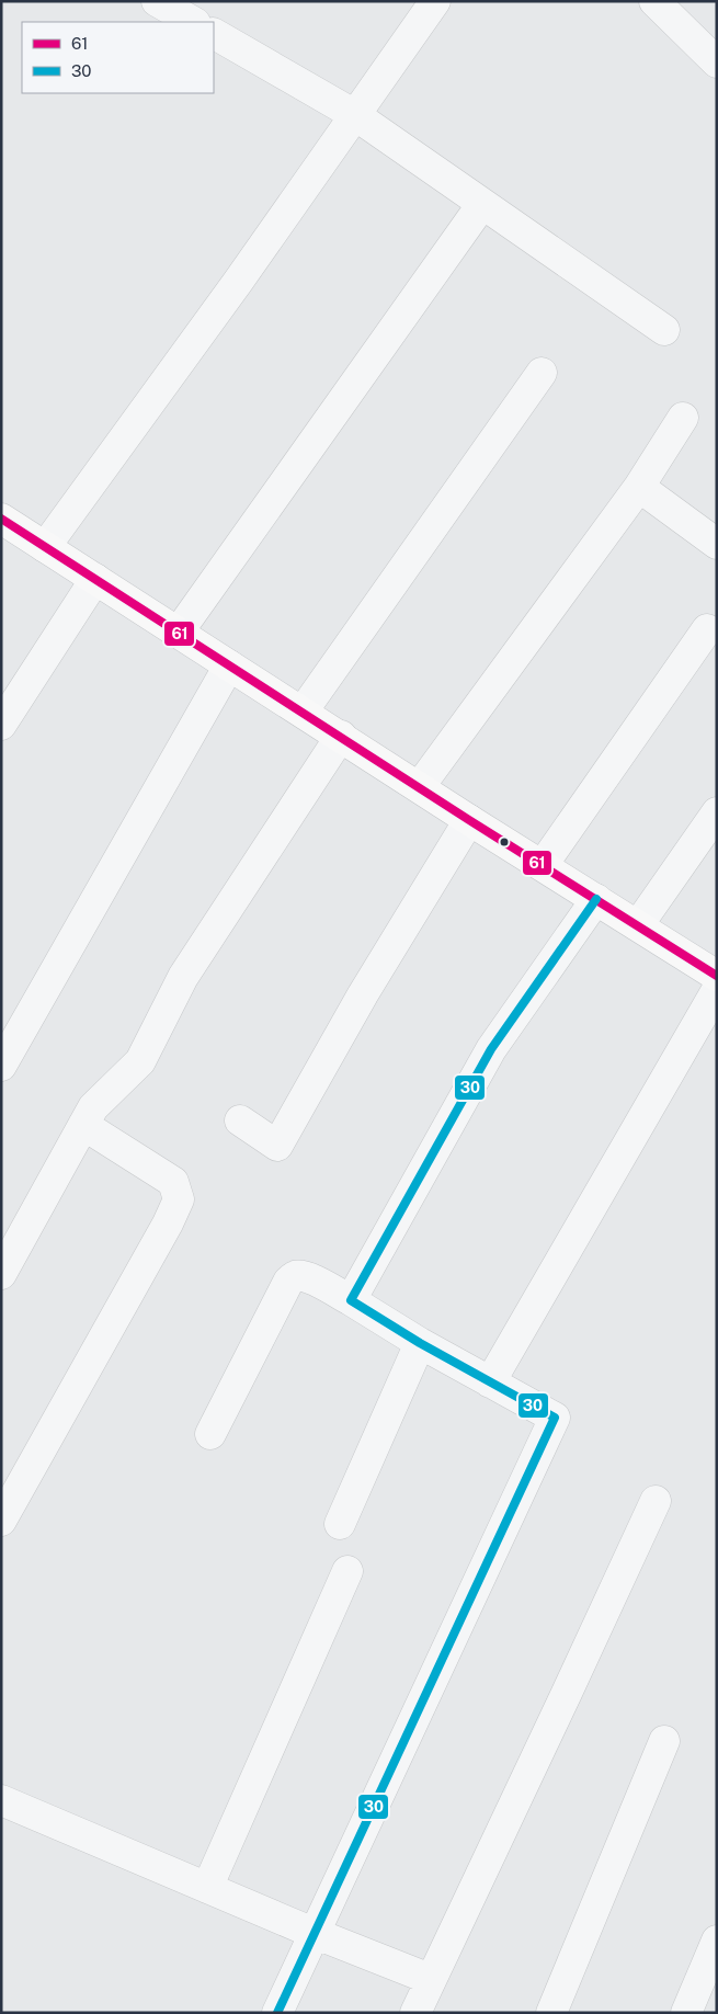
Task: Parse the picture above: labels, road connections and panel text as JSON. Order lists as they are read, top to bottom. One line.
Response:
{"lines":["transit line 61","transit line 30"],"legend":["61","30"]}
